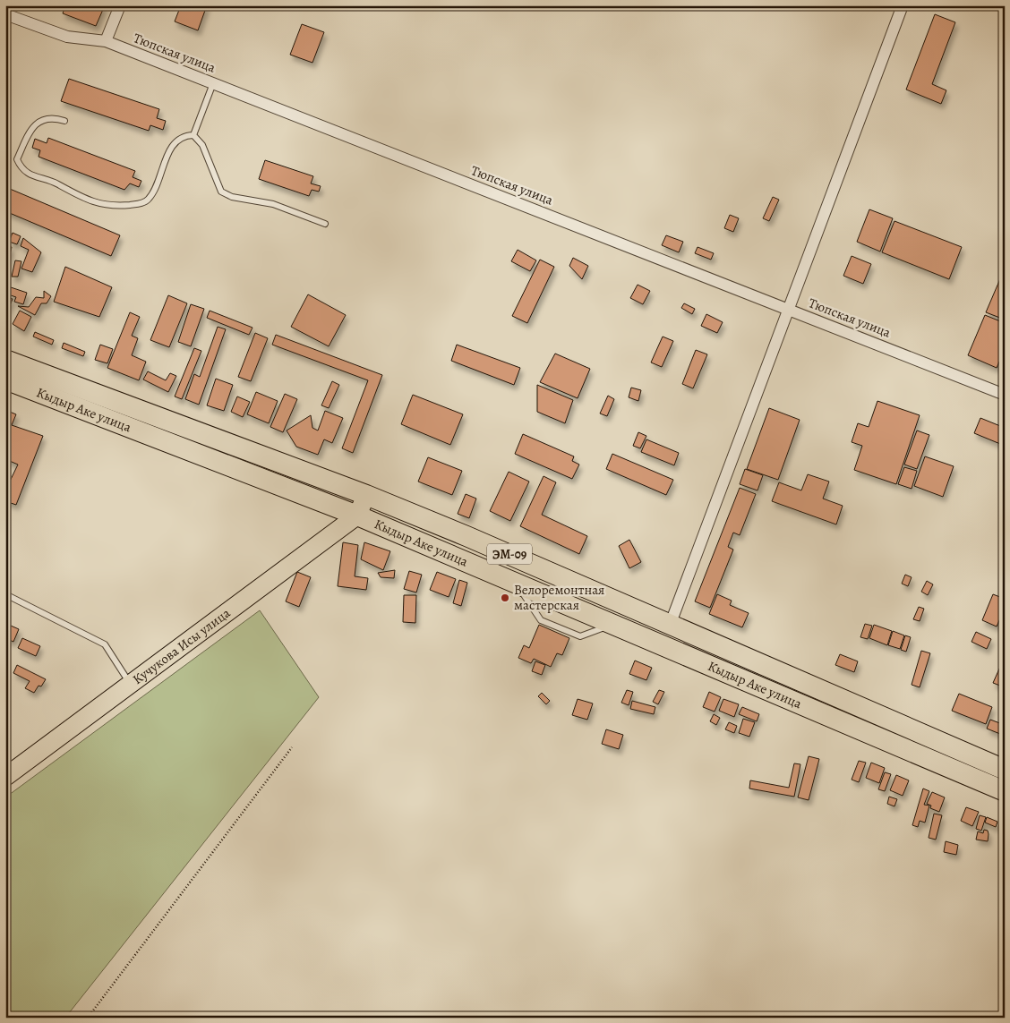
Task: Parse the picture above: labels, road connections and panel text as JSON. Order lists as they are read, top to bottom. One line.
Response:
{"streets":{"highway":["Кыдыр Аке улица","ЭМ-09"],"main road":["Кучукова Исы улица"],"street":["Тюпская улица"]},"crossings":[["Кыдыр Аке улица","Кучукова Исы улица"]],"places":["Велоремонтная мастерская"]}
